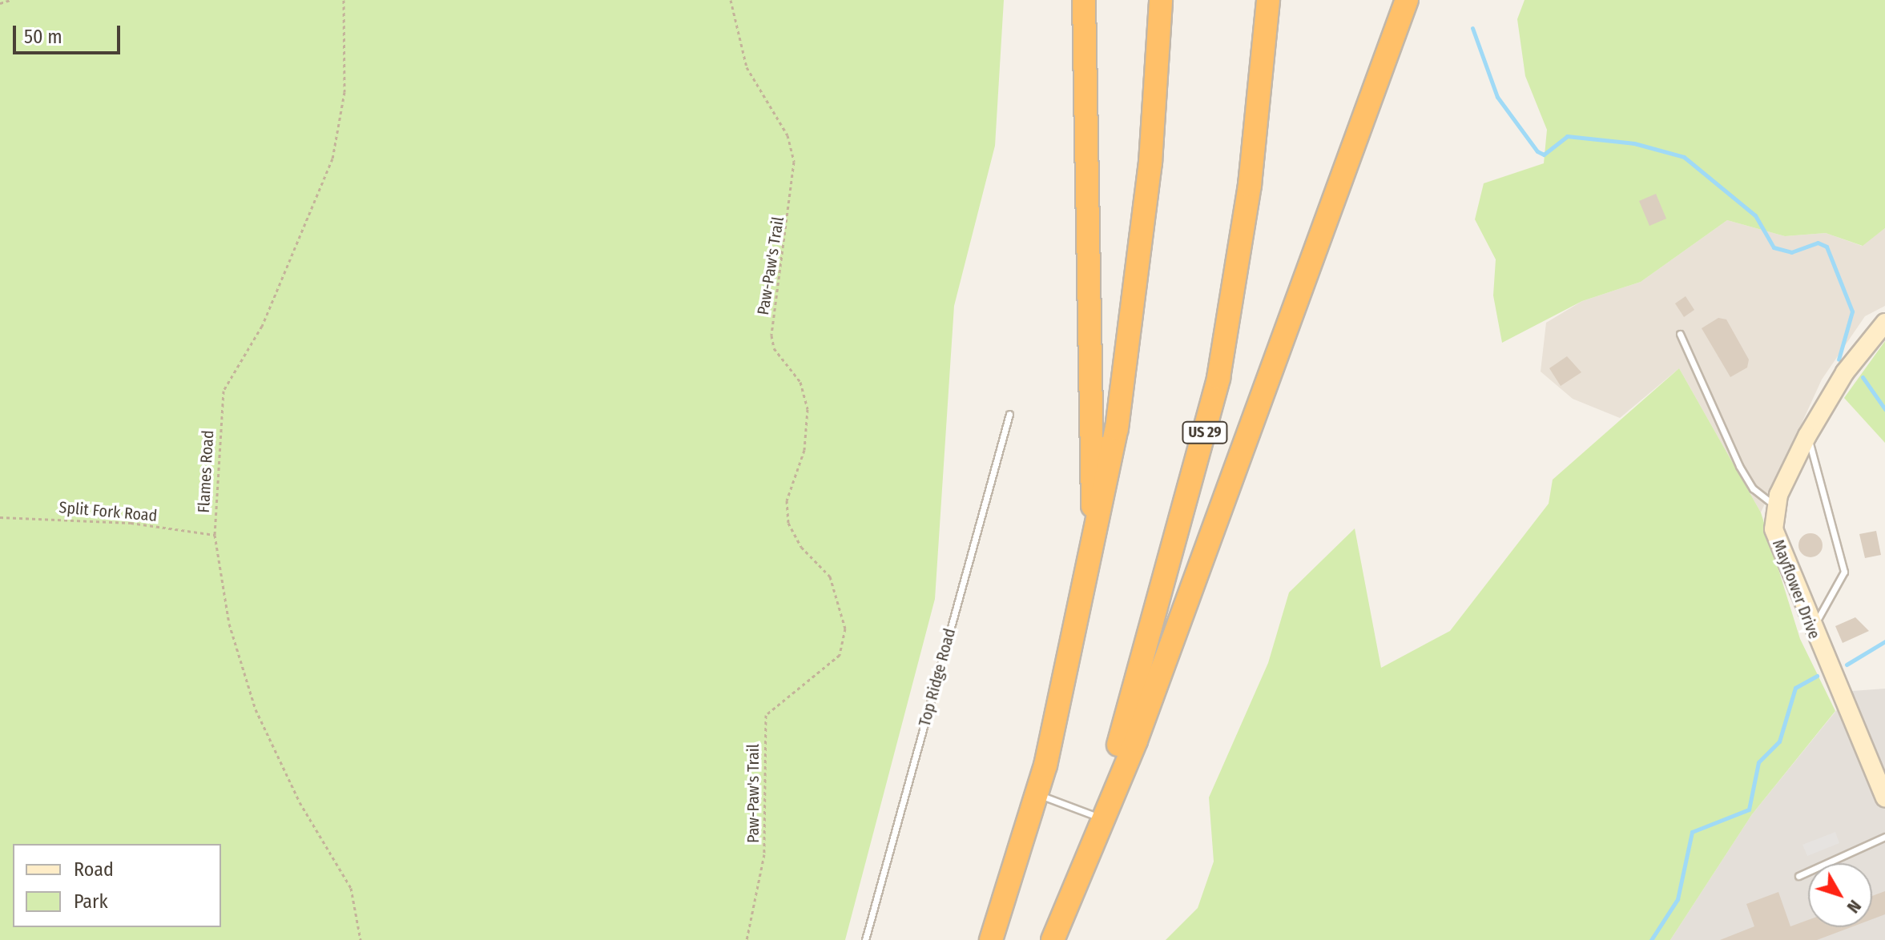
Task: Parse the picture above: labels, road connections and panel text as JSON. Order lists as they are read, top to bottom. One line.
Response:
{"streets":{"highway":["US 29"],"street":["Mayflower Drive"],"lane":["Top Ridge Road"],"path":["Paw-Paw's Trail","Flames Road","Split Fork Road"]},"crossings":[["Flames Road","Split Fork Road"]],"legend":["Road","Park"],"scale_bar":"50 m","north":"bottom right"}
